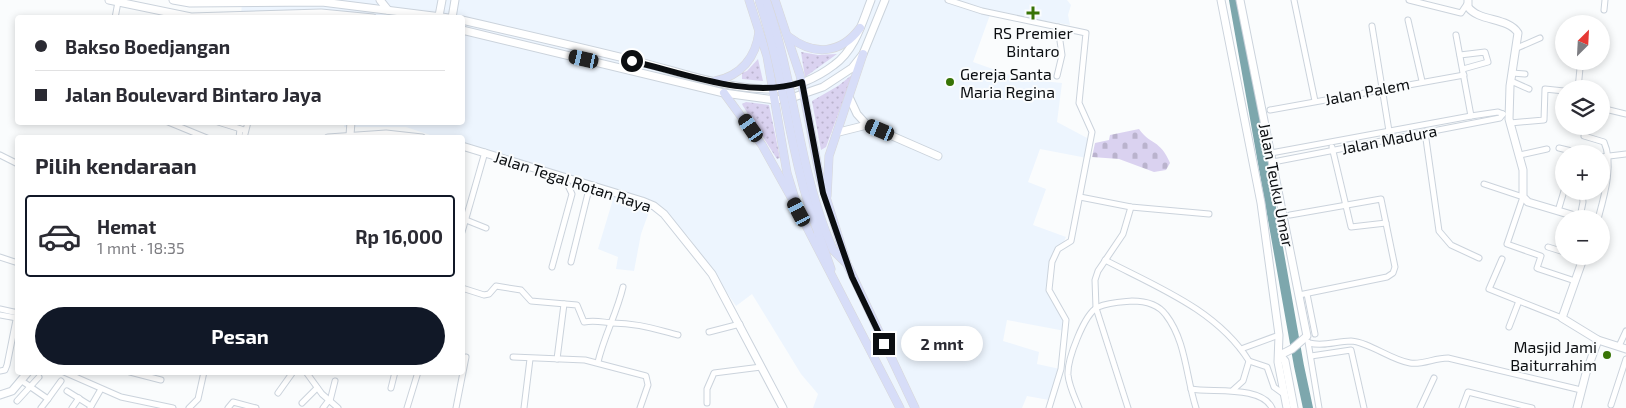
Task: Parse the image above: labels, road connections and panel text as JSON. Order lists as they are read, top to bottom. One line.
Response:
{"streets":{"main road":["Jalan Tegal Rotan Raya","Jalan Teuku Umar"],"street":["Jalan Palem","Jalan Madura"]},"crossings":[["Jalan Madura","Jalan Teuku Umar"]],"places":{"health":["RS Premier Bintaro"],"other":["Gereja Santa Maria Regina","Masjid Jami Baiturrahim"]},"north":"top right","page":{"map_buttons":["+","−"],"banner":["Bakso Boedjangan","Jalan Boulevard Bintaro Jaya"],"heading":"Pilih kendaraan","list":[{"name":"Hemat","note":"1 mnt · 18:35","value":"Rp 16,000"}],"buttons":"Pesan","bubble":"2 mnt"}}
